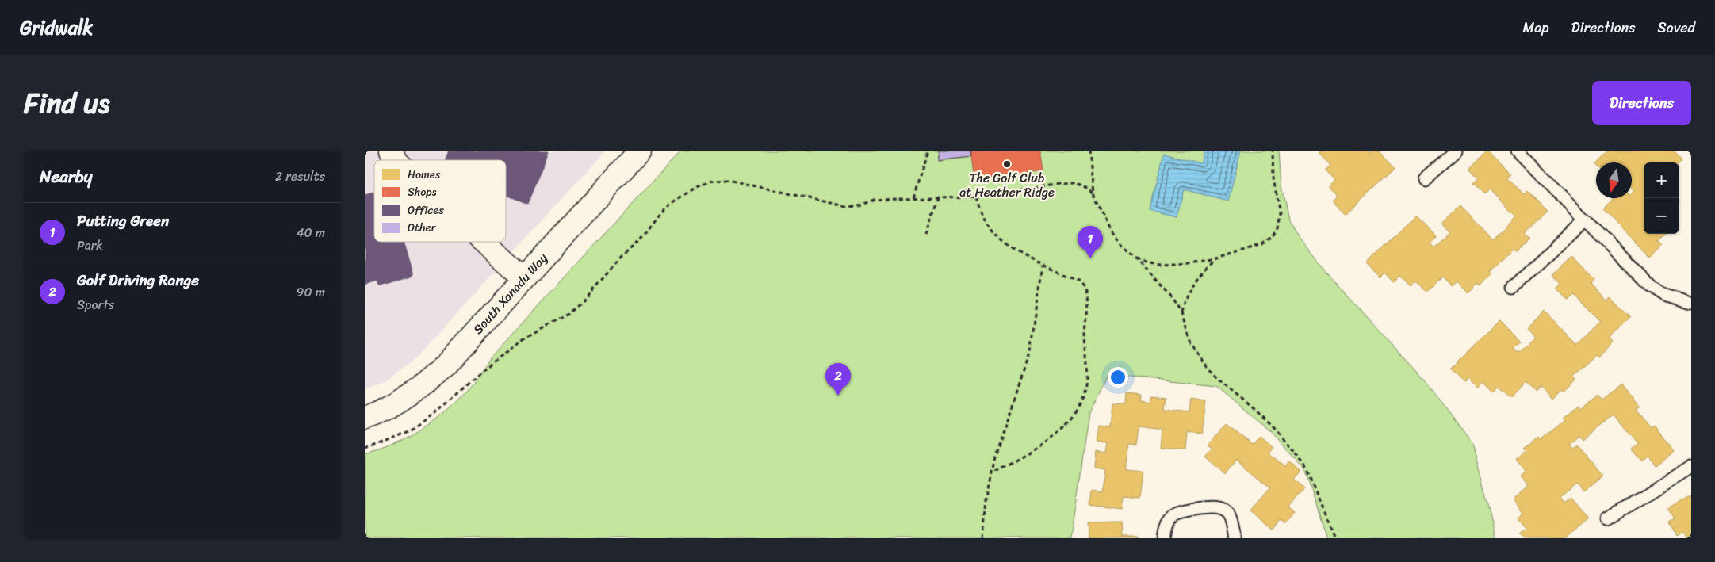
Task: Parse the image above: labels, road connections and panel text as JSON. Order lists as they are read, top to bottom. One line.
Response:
{"streets":{"street":["South Xanadu Way"]},"places":["The Golf Club at Heather Ridge"],"legend":["Homes","Shops","Offices","Other"],"north":"bottom","page":{"header":"Gridwalk","nav":["Map","Directions","Saved"],"title":"Find us","buttons":"Directions","heading":["Nearby","2 results"],"map_buttons":["+","−"],"list":[{"mark":"1","name":"Putting Green","note":"Park","value":"40 m"},{"mark":"2","name":"Golf Driving Range","note":"Sports","value":"90 m"}],"pins":["1","2"]}}
